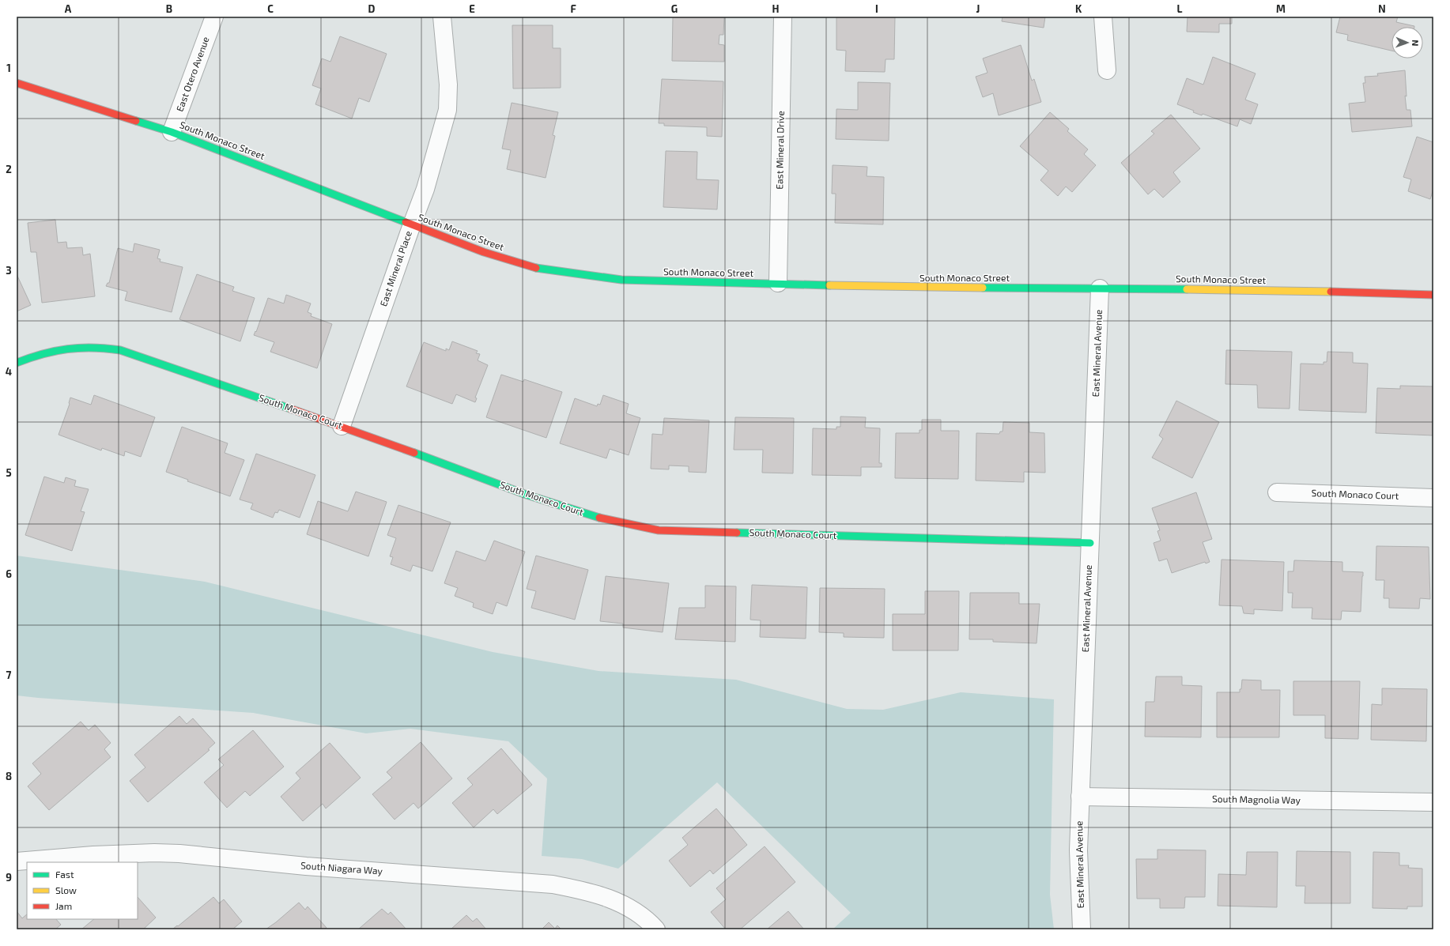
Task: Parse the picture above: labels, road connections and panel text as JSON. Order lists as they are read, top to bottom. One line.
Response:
{"streets":{"street":["East Otero Avenue","South Monaco Street","East Mineral Drive","East Mineral Place","East Mineral Avenue","South Monaco Court","South Magnolia Way","South Niagara Way"]},"crossings":[["East Otero Avenue","South Monaco Street"],["South Monaco Street","East Mineral Drive"],["South Monaco Street","East Mineral Place"],["South Monaco Street","East Mineral Avenue"],["East Mineral Place","South Monaco Court"],["East Mineral Avenue","South Monaco Court"],["East Mineral Avenue","South Magnolia Way"]],"legend":["Fast","Slow","Jam"],"north":"right","grid":{"columns":["A","B","C","D","E","F","G","H","I","J","K","L","M","N"],"rows":["1","2","3","4","5","6","7","8","9"]}}
